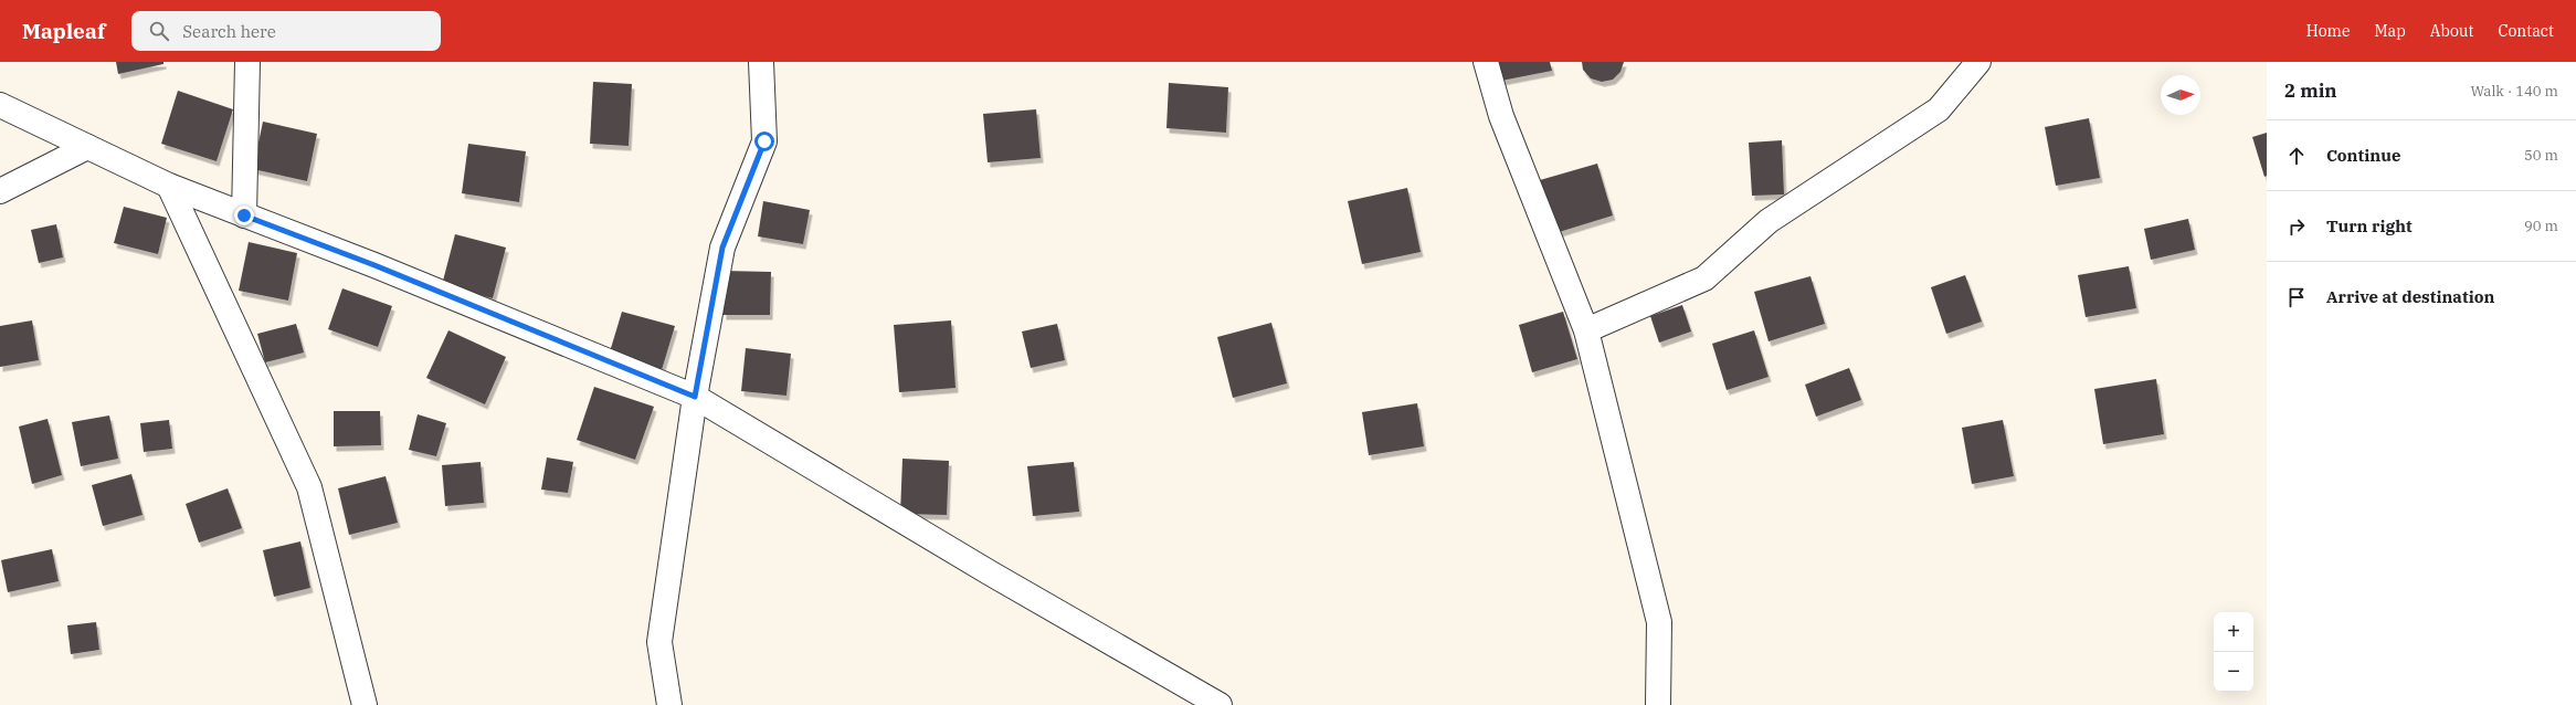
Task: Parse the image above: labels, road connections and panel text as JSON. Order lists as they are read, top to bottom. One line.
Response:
{"north":"right","page":{"header":"Mapleaf","search":"Search here","nav":["Home","Map","About","Contact"],"heading":["2 min","Walk · 140 m"],"list":[["Continue","50 m"],["Turn right","90 m"],"Arrive at destination"],"map_buttons":["+","−"]}}
